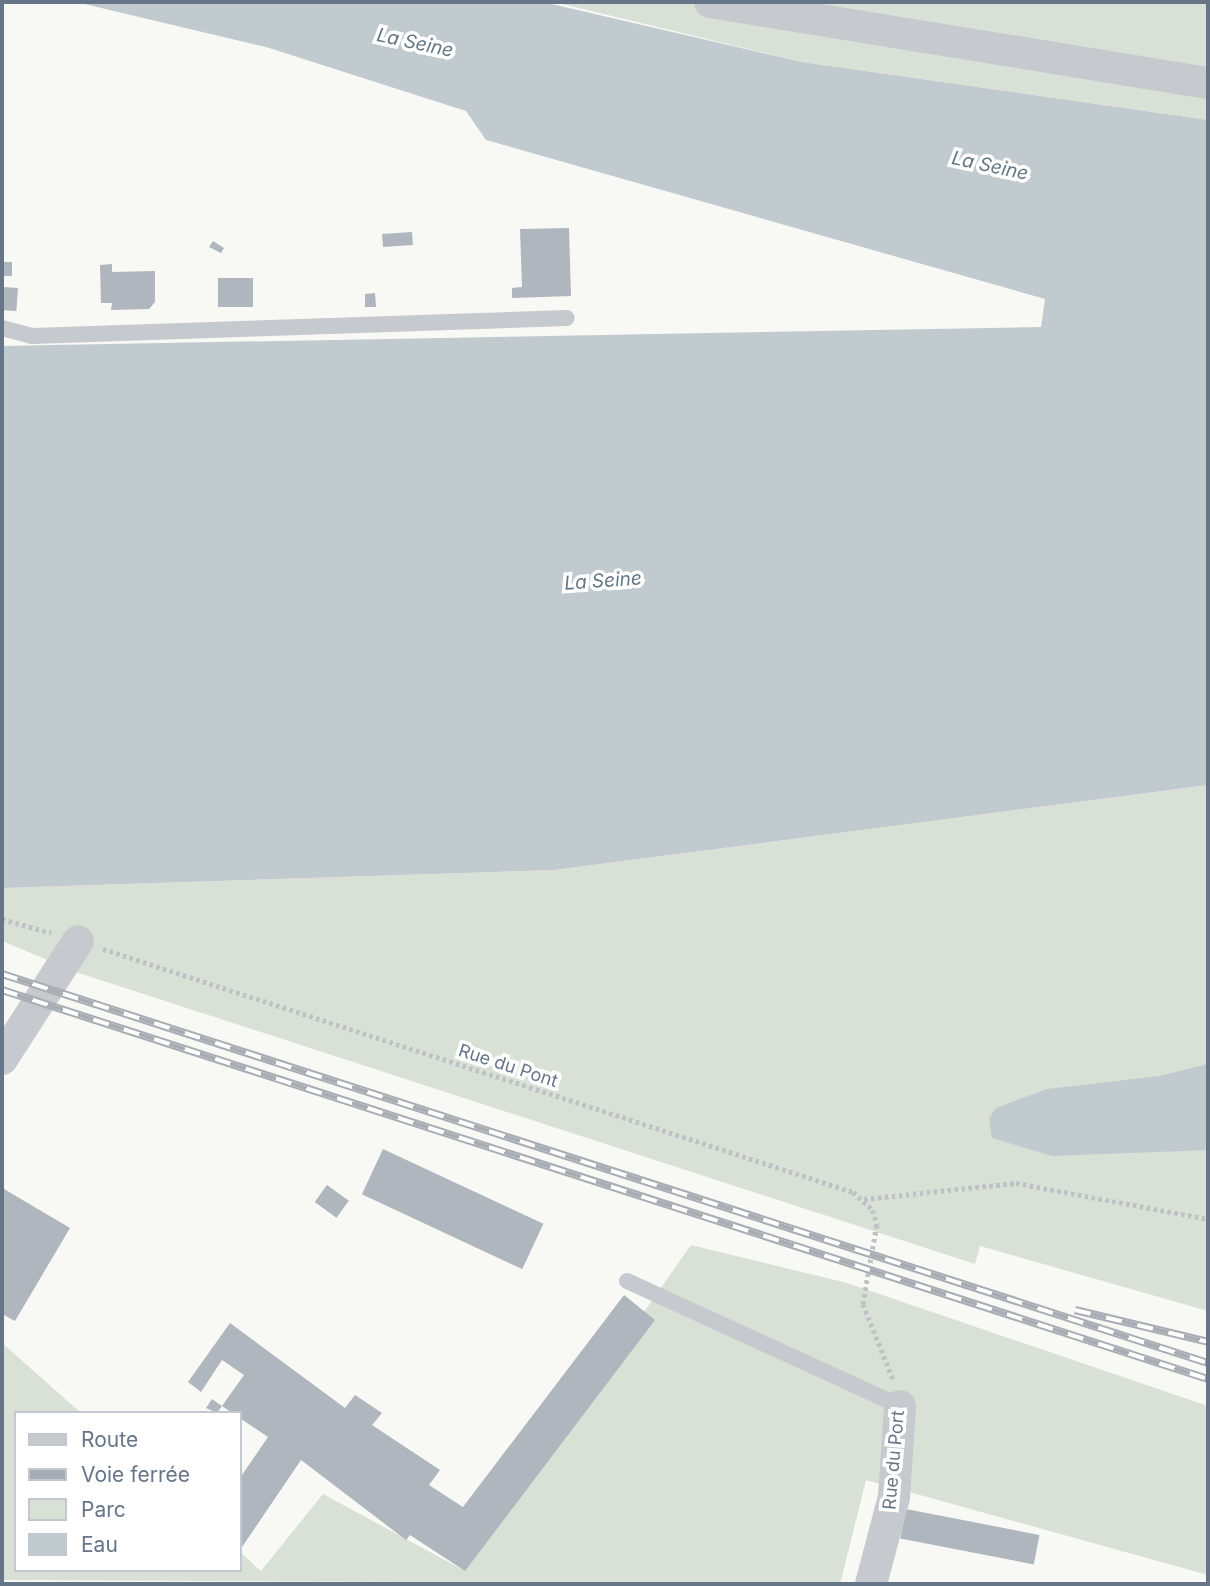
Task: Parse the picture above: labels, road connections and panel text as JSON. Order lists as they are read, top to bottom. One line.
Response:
{"streets":{"street":["Rue du Port"],"path":["Rue du Pont"]},"crossings":[["Rue du Pont","Rue du Port"]],"water":["La Seine"],"legend":["Route","Voie ferrée","Parc","Eau"]}
